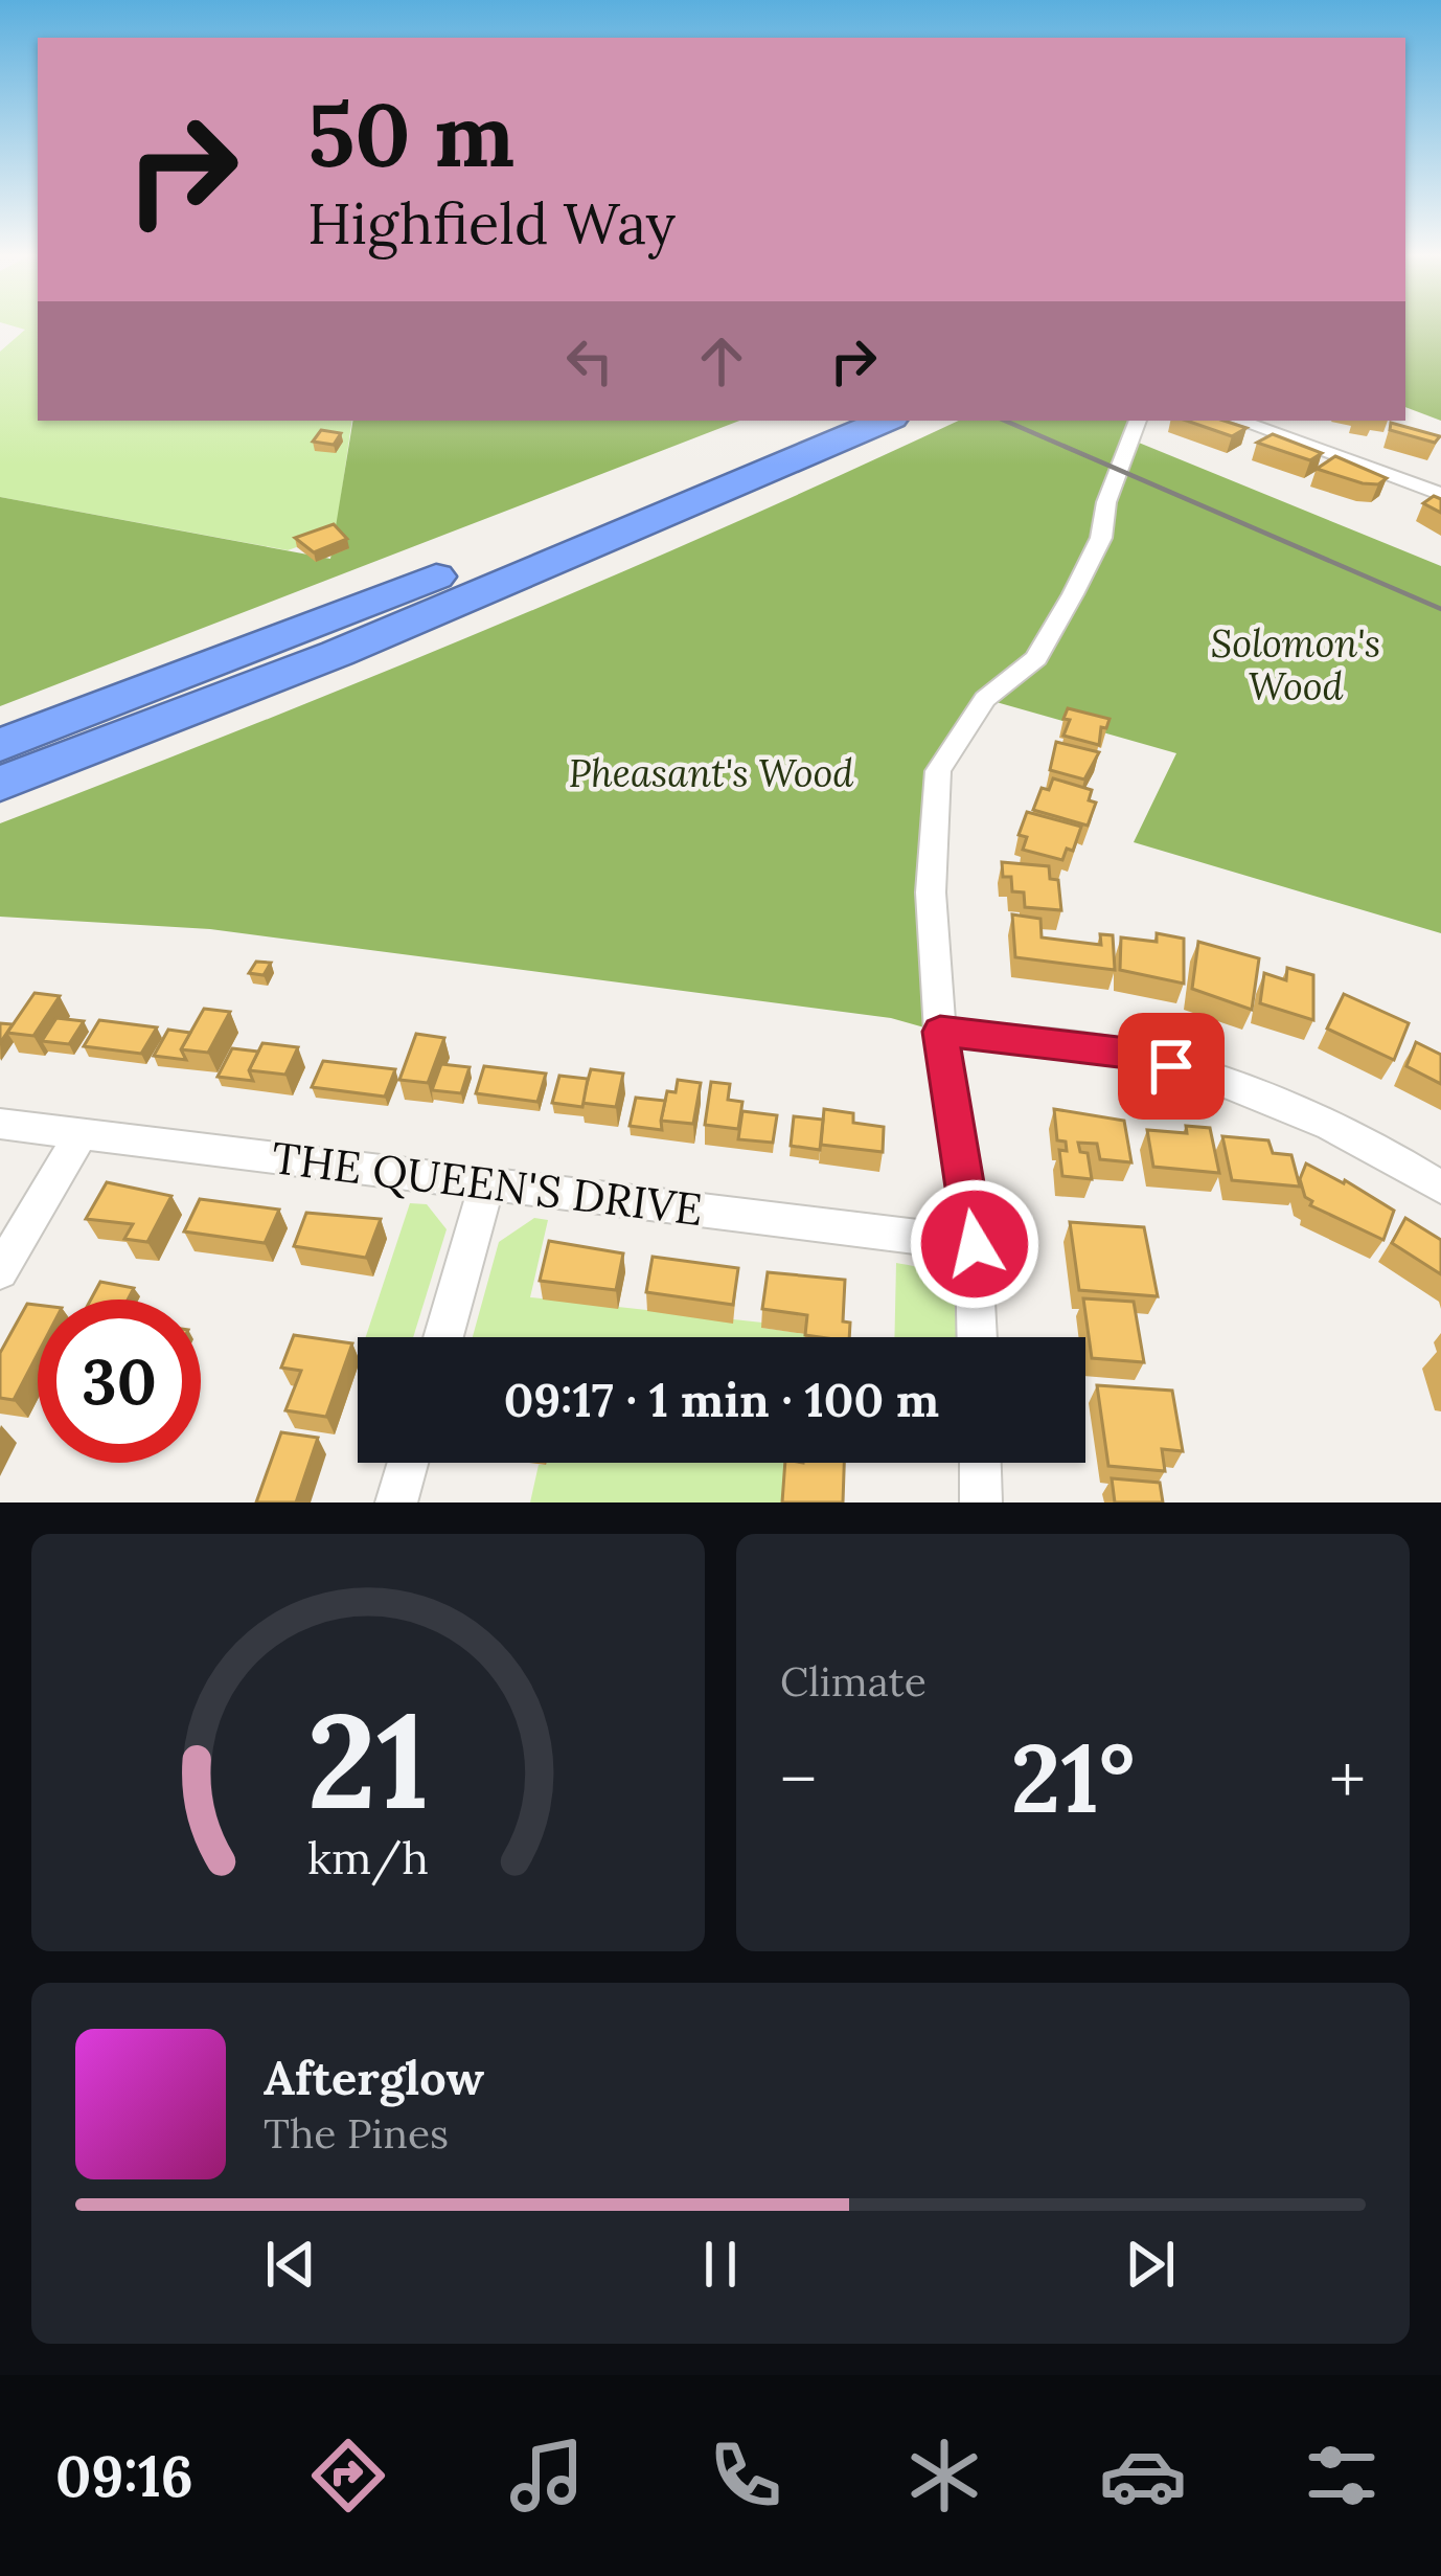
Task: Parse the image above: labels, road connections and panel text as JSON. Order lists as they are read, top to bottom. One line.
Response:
{"streets":{"street":["THE QUEEN'S DRIVE"]},"parks":["Solomon's Wood","Pheasant's Wood"],"page":{"turn":["50 m","Highfield Way"],"limit":"30","trip":"09:17 · 1 min · 100 m","tile":"Climate","heat":["−","21°","+"],"song":["Afterglow","The Pines"],"tabs":"09:16","gauge":["21","km/h"]}}
